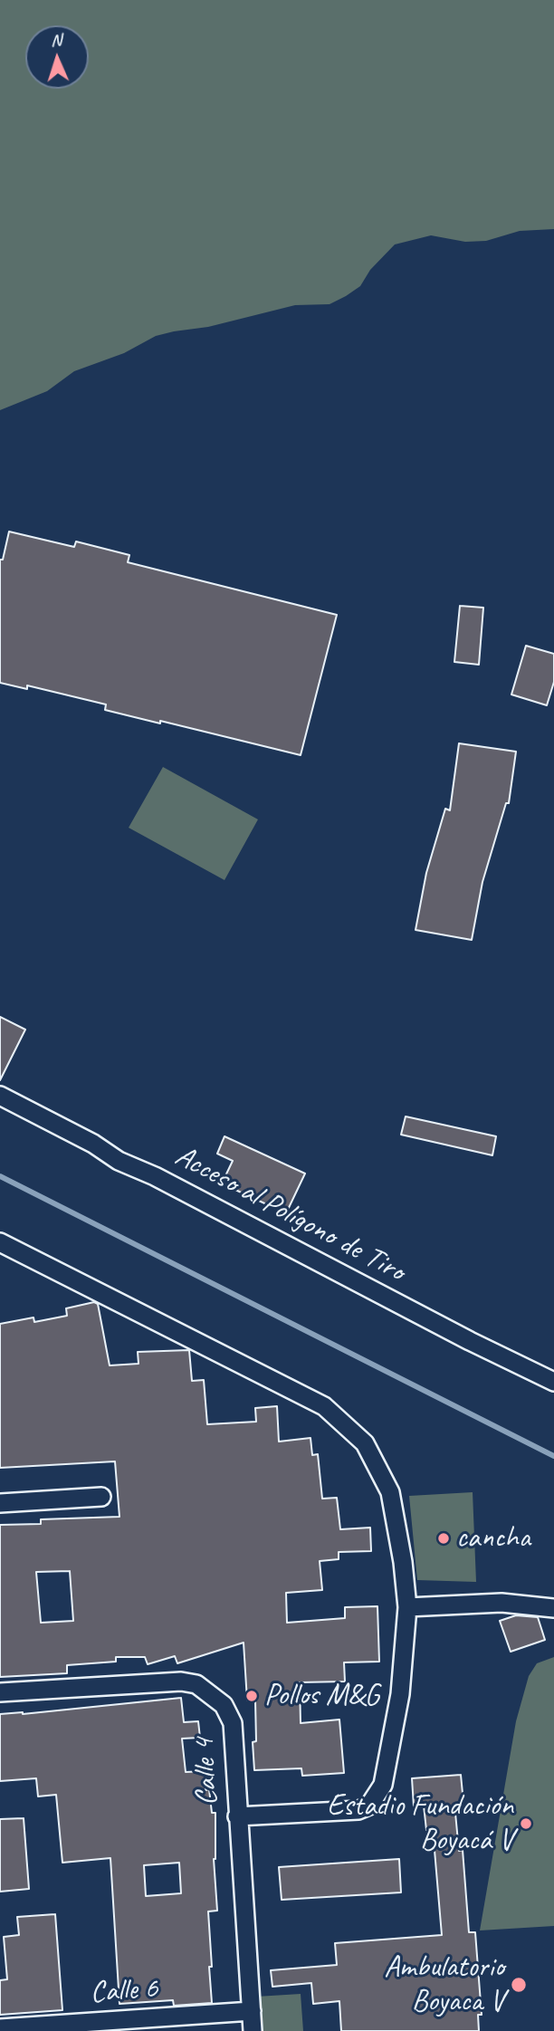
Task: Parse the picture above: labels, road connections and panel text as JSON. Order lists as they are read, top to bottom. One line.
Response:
{"streets":{"street":["Acceso al Polígono de Tiro","Calle 4","Calle 6"]},"crossings":[["Calle 4","Calle 6"]],"places":["cancha","Pollos M&G","Estadio Fundación Boyacá V","Ambulatorio Boyaca V"],"north":"top"}
